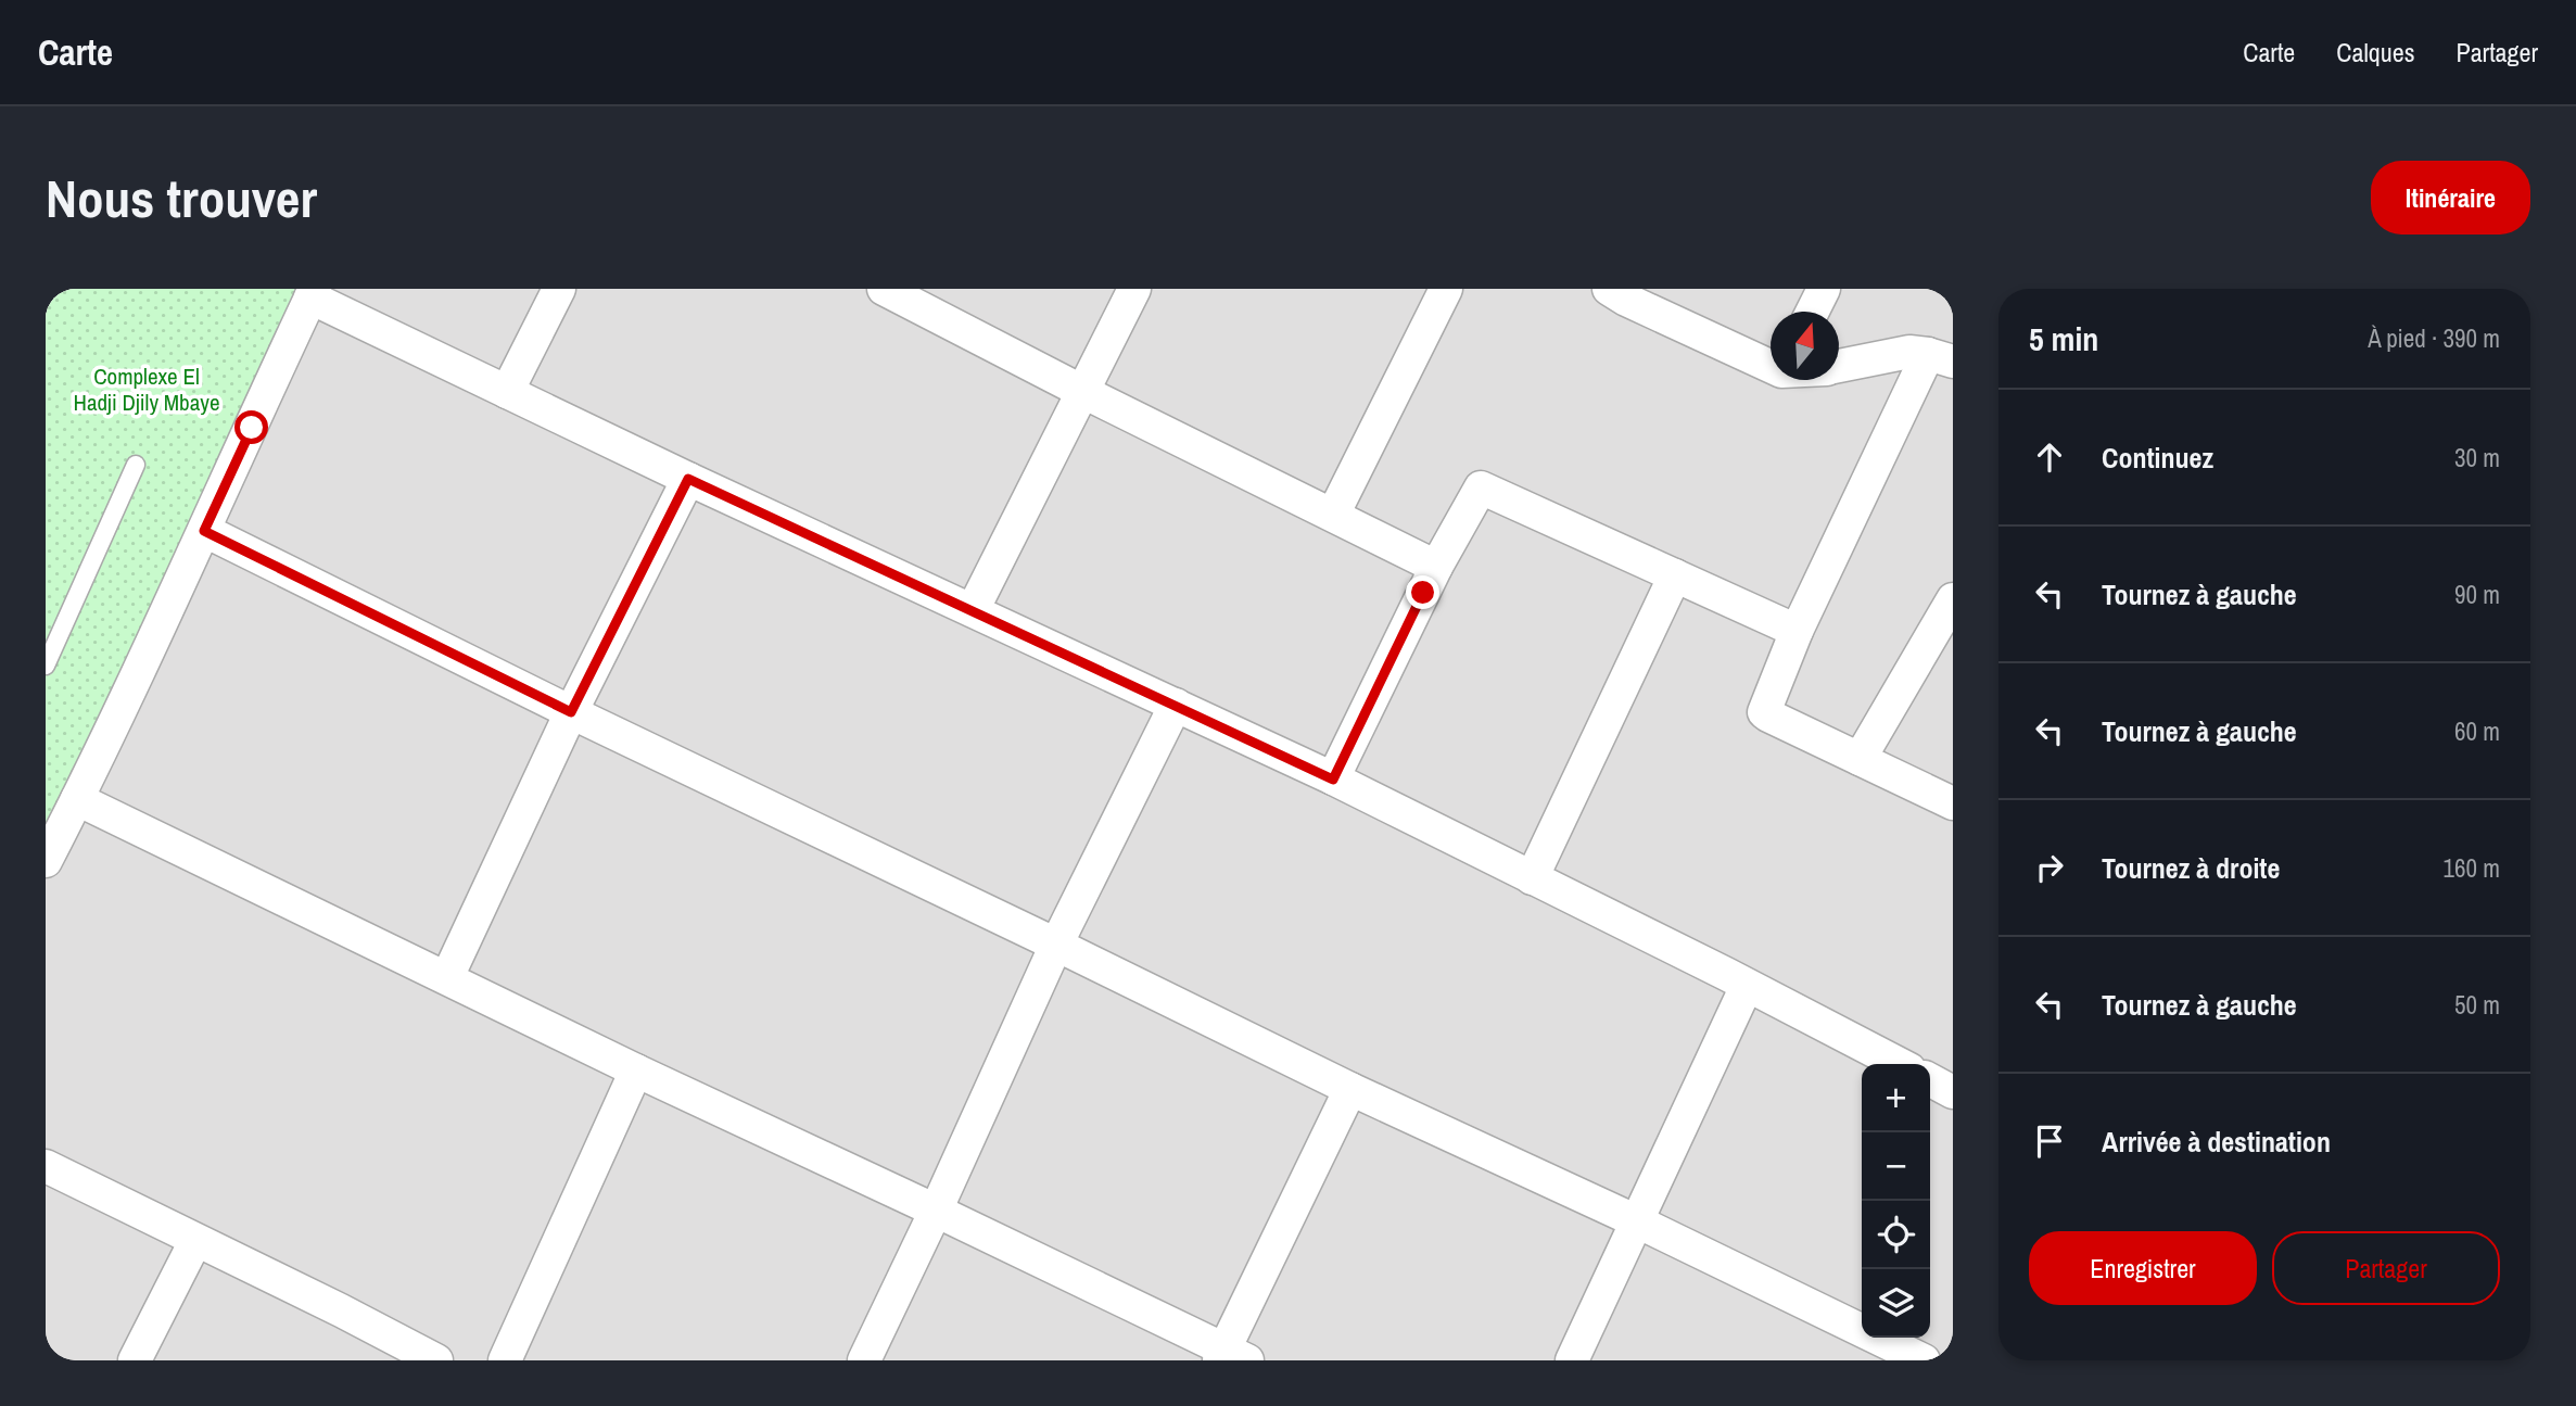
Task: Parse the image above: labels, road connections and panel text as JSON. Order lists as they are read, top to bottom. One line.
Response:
{"parks":["Complexe El Hadji Djily Mbaye"],"north":"top","page":{"header":"Carte","nav":["Carte","Calques","Partager"],"buttons":["Itinéraire",["Enregistrer","Partager"]],"title":"Nous trouver","heading":["5 min","À pied · 390 m"],"list":[["Continuez","30 m"],["Tournez à gauche","90 m"],["Tournez à gauche","60 m"],["Tournez à droite","160 m"],["Tournez à gauche","50 m"],"Arrivée à destination"],"map_buttons":["+","−"]}}
